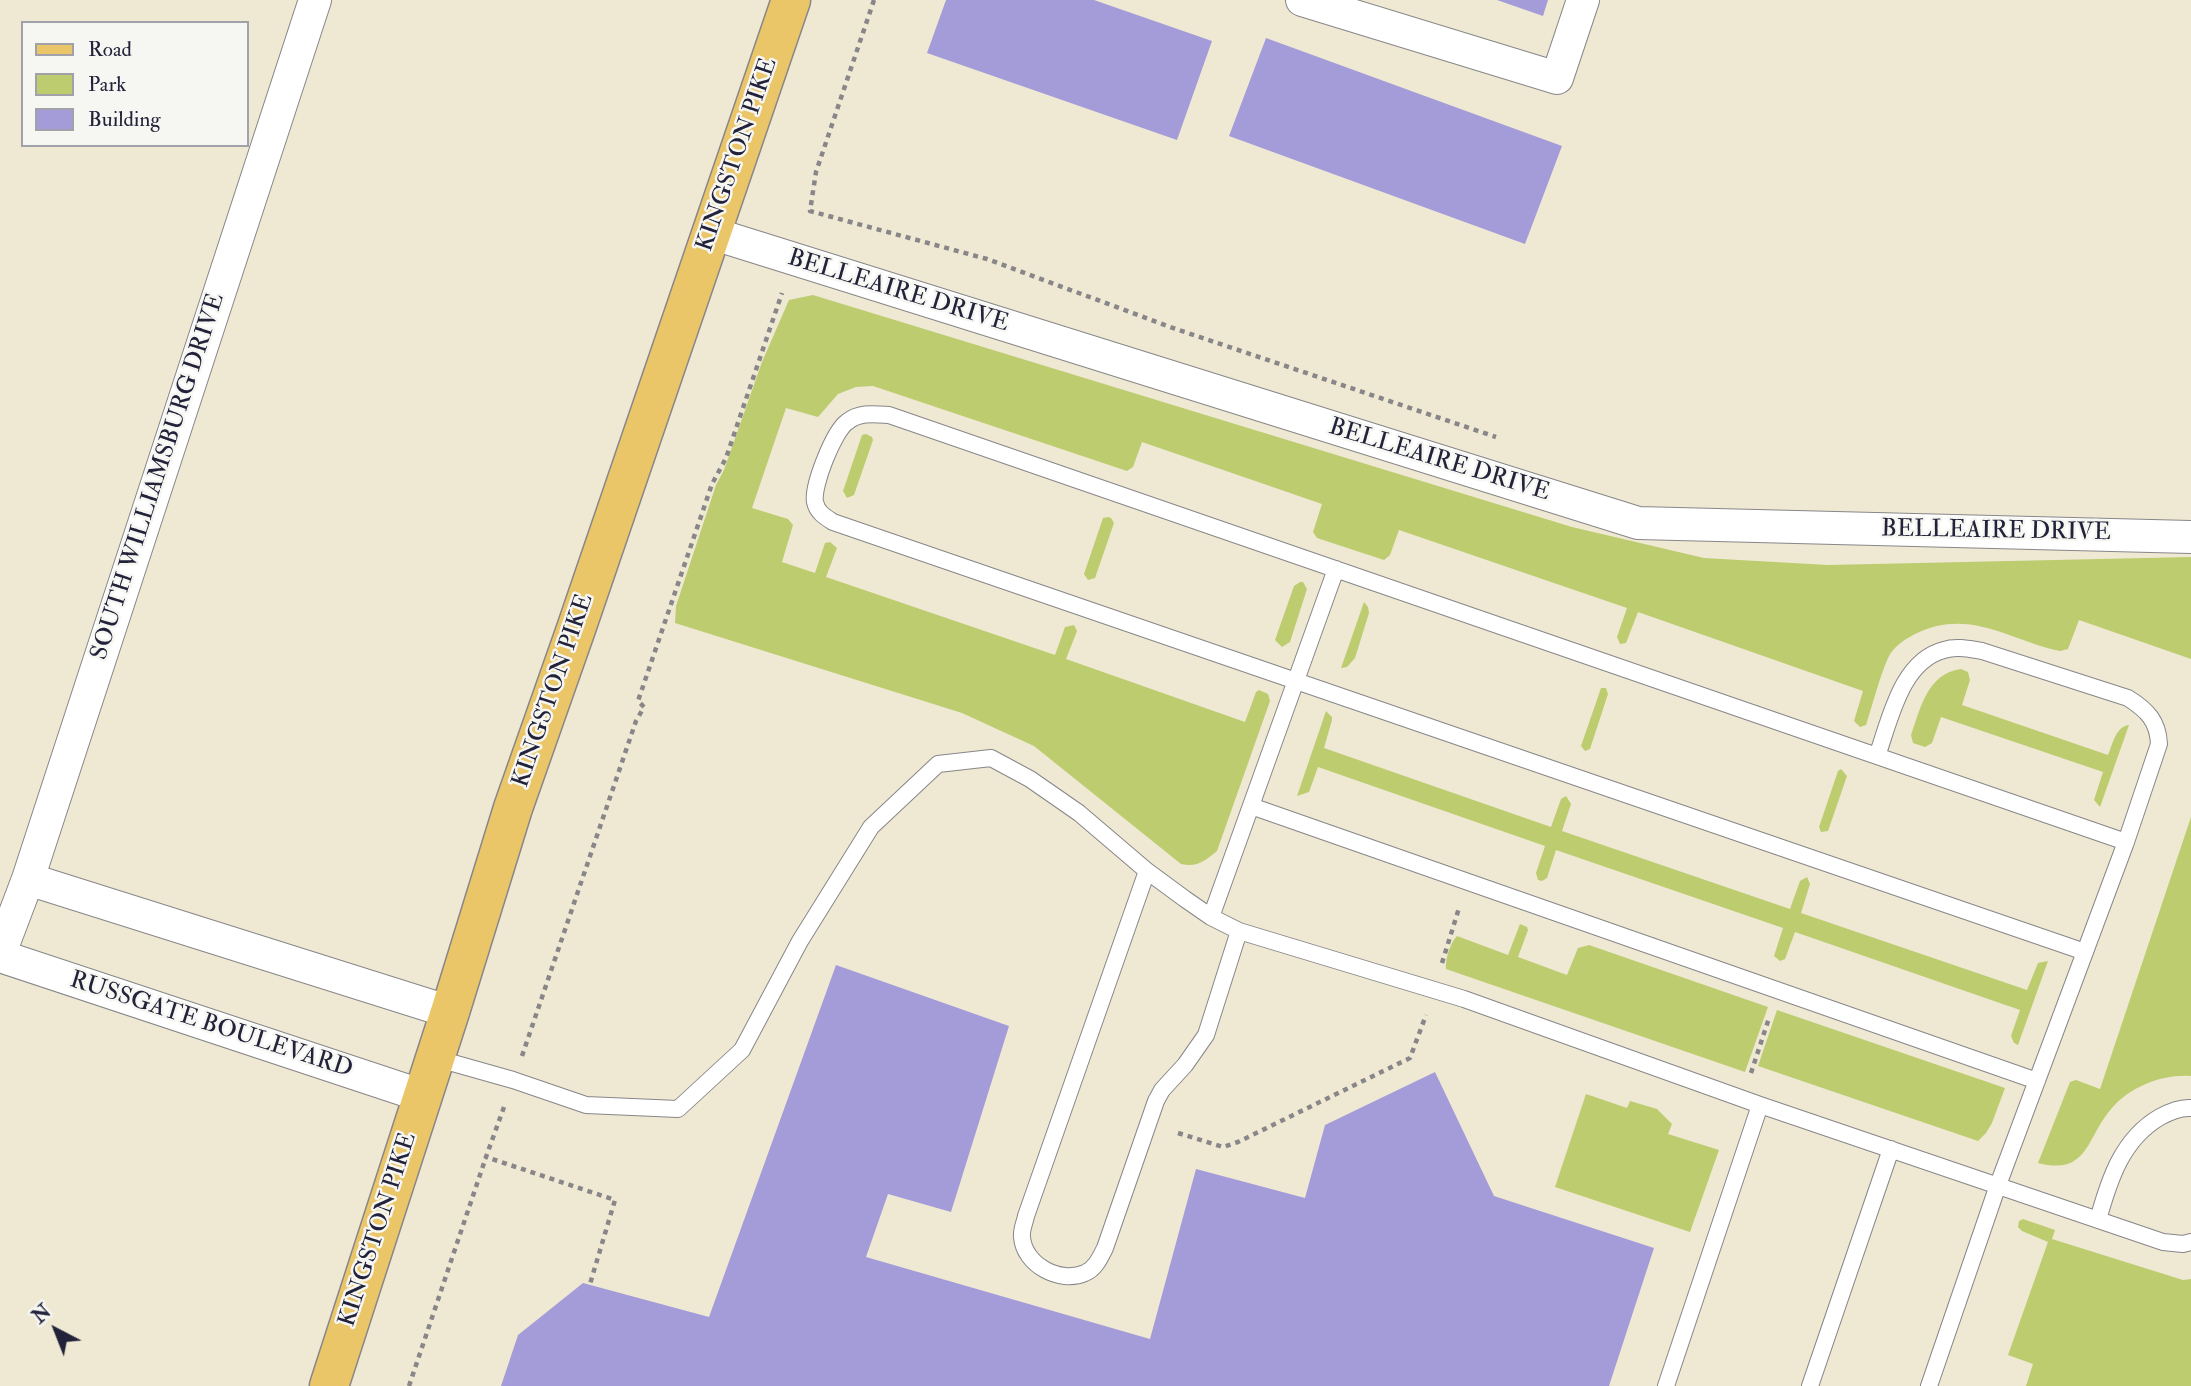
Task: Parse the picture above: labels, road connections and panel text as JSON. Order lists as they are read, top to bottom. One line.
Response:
{"streets":{"main road":["KINGSTON PIKE"],"street":["BELLEAIRE DRIVE","SOUTH WILLIAMSBURG DRIVE","RUSSGATE BOULEVARD"]},"crossings":[["KINGSTON PIKE","BELLEAIRE DRIVE"],["KINGSTON PIKE","RUSSGATE BOULEVARD"],["SOUTH WILLIAMSBURG DRIVE","RUSSGATE BOULEVARD"]],"legend":["Road","Park","Building"],"north":"top left"}
